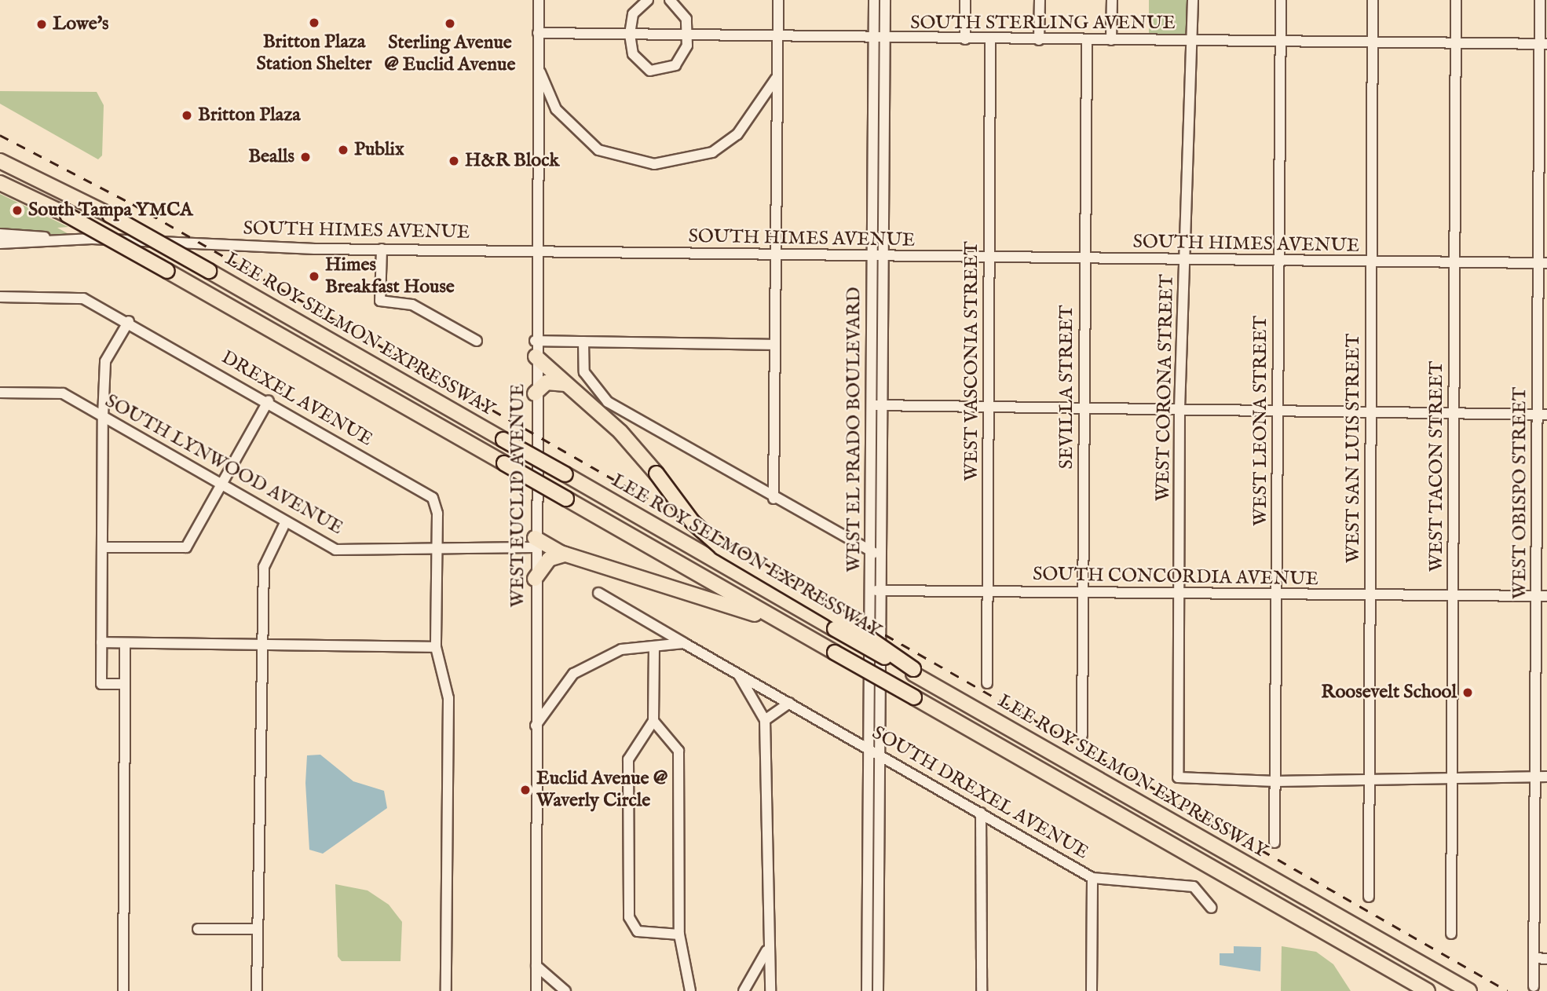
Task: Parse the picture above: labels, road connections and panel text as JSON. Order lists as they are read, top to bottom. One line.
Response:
{"streets":{"highway":["LEE ROY SELMON EXPRESSWAY"],"street":["SOUTH STERLING AVENUE","SOUTH HIMES AVENUE","WEST VASCONIA STREET","SEVILLA STREET","WEST CORONA STREET","DREXEL AVENUE","WEST LEONA STREET","WEST EL PRADO BOULEVARD","WEST SAN LUIS STREET","SOUTH LYNWOOD AVENUE","WEST TACON STREET","WEST OBISPO STREET","WEST EUCLID AVENUE","SOUTH CONCORDIA AVENUE","SOUTH DREXEL AVENUE"]},"crossings":[["SOUTH STERLING AVENUE","WEST VASCONIA STREET"],["SOUTH STERLING AVENUE","SEVILLA STREET"],["SOUTH STERLING AVENUE","WEST CORONA STREET"],["SOUTH STERLING AVENUE","WEST LEONA STREET"],["SOUTH STERLING AVENUE","WEST EL PRADO BOULEVARD"],["SOUTH STERLING AVENUE","WEST SAN LUIS STREET"],["SOUTH STERLING AVENUE","WEST TACON STREET"],["SOUTH STERLING AVENUE","WEST OBISPO STREET"],["SOUTH STERLING AVENUE","WEST EUCLID AVENUE"],["SOUTH HIMES AVENUE","WEST VASCONIA STREET"],["SOUTH HIMES AVENUE","SEVILLA STREET"],["SOUTH HIMES AVENUE","WEST CORONA STREET"],["SOUTH HIMES AVENUE","WEST LEONA STREET"],["SOUTH HIMES AVENUE","WEST EL PRADO BOULEVARD"],["SOUTH HIMES AVENUE","WEST SAN LUIS STREET"],["SOUTH HIMES AVENUE","WEST TACON STREET"],["SOUTH HIMES AVENUE","WEST OBISPO STREET"],["SOUTH HIMES AVENUE","WEST EUCLID AVENUE"],["WEST VASCONIA STREET","SOUTH CONCORDIA AVENUE"],["SEVILLA STREET","SOUTH CONCORDIA AVENUE"],["WEST CORONA STREET","WEST LEONA STREET"],["WEST CORONA STREET","SOUTH CONCORDIA AVENUE"],["DREXEL AVENUE","SOUTH LYNWOOD AVENUE"],["WEST LEONA STREET","SOUTH CONCORDIA AVENUE"],["WEST EL PRADO BOULEVARD","SOUTH CONCORDIA AVENUE"],["WEST EL PRADO BOULEVARD","SOUTH DREXEL AVENUE"],["WEST SAN LUIS STREET","SOUTH CONCORDIA AVENUE"],["WEST TACON STREET","SOUTH CONCORDIA AVENUE"],["WEST OBISPO STREET","SOUTH CONCORDIA AVENUE"]],"places":["Britton Plaza Station Shelter","Sterling Avenue @ Euclid Avenue","Lowe's","Britton Plaza","Publix","Bealls","H&R Block","South Tampa YMCA","Himes Breakfast House","Roosevelt School","Euclid Avenue @ Waverly Circle"]}
